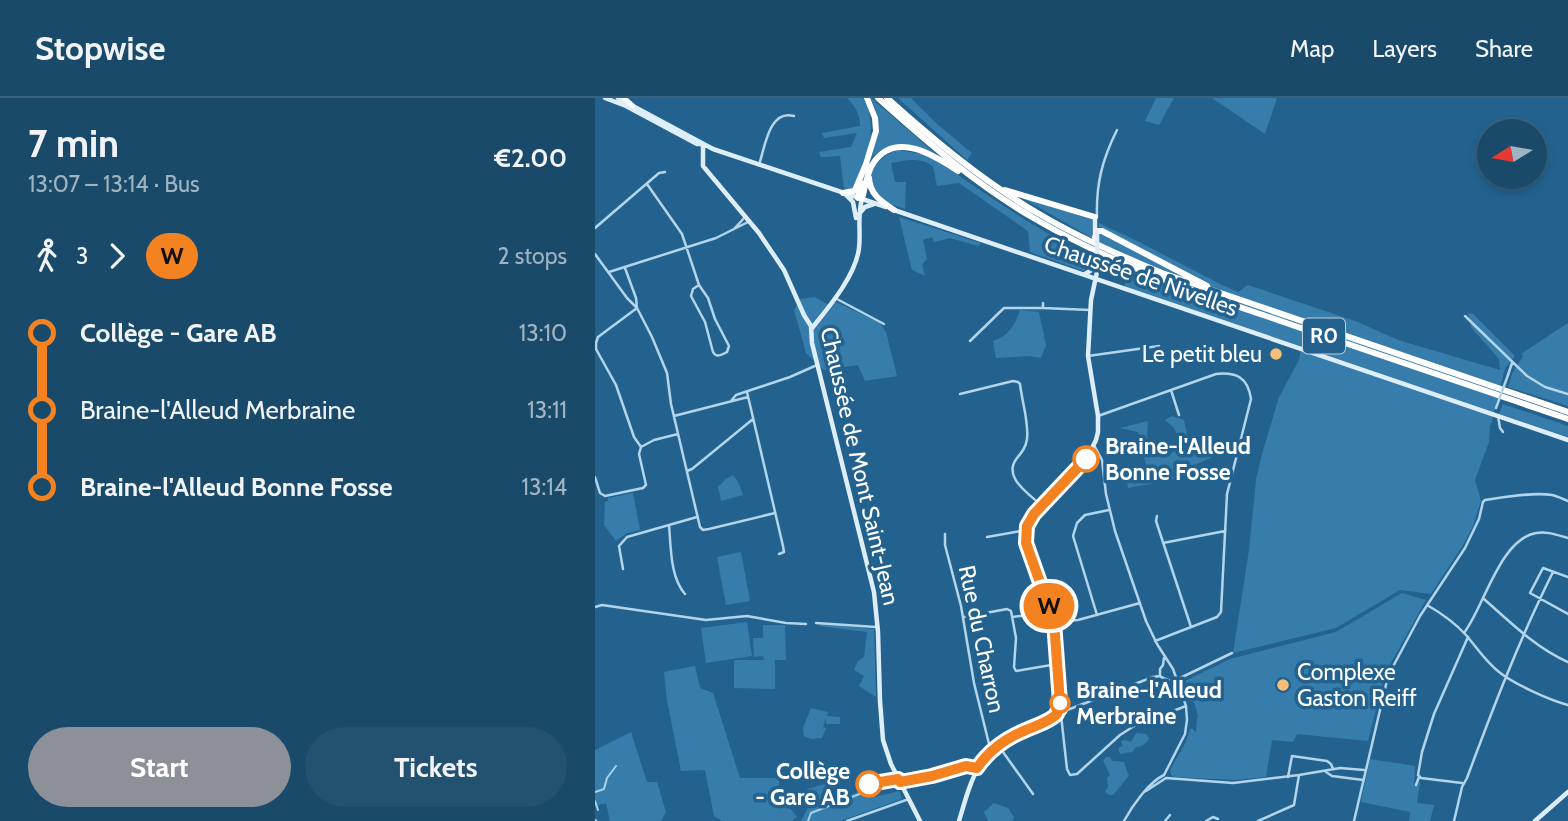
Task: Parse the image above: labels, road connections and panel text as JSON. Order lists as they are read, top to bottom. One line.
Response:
{"streets":{"highway":["R0"],"main road":["Chaussée de Nivelles","Chaussée de Mont Saint-Jean"],"street":["Rue du Charron"]},"crossings":[["Chaussée de Nivelles","Chaussée de Mont Saint-Jean"]],"places":["Le petit bleu","Braine-l'Alleud Bonne Fosse","Complexe Gaston Reiff","Braine-l'Alleud Merbraine","Collège - Gare AB"],"lines":["bus line W"],"north":"left","page":{"header":"Stopwise","nav":["Map","Layers","Share"],"heading":["7 min","13:07 – 13:14 · Bus","€2.00"],"on_map":"W","legs":["3","W","2 stops"],"list":[{"name":"Collège - Gare AB","value":"13:10"},{"name":"Braine-l'Alleud Merbraine","value":"13:11"},{"name":"Braine-l'Alleud Bonne Fosse","value":"13:14"}],"buttons":["Start","Tickets"]}}
